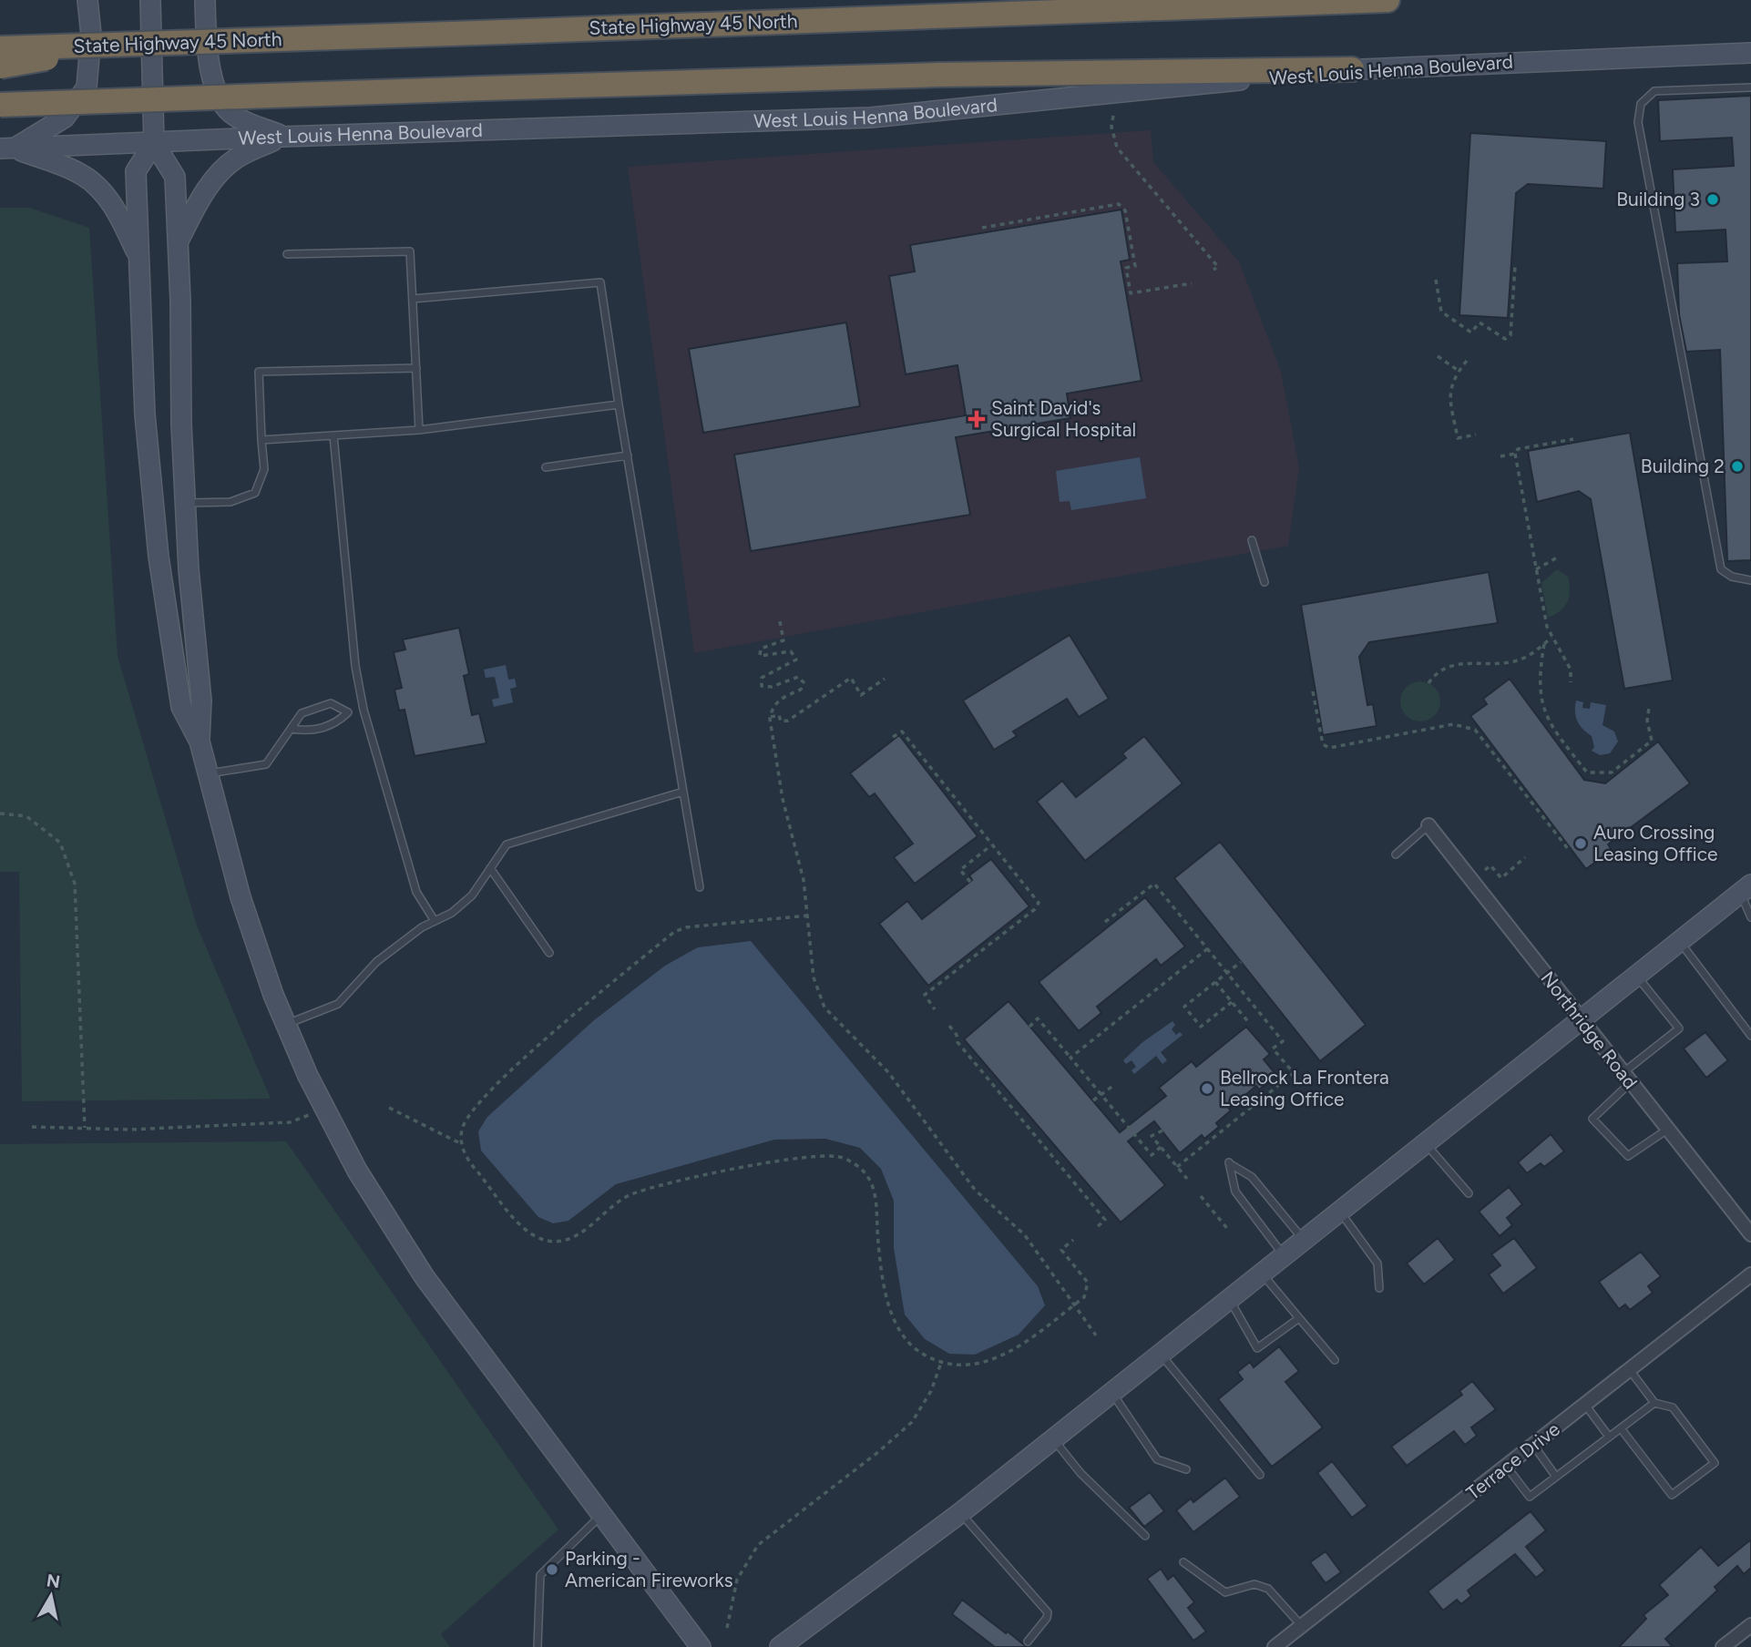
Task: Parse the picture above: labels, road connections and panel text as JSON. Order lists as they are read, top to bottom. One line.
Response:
{"streets":{"highway":["State Highway 45 North"],"main road":["West Louis Henna Boulevard"],"street":["Northridge Road","Terrace Drive"]},"places":{"other":["Building 3","Building 2","Auro Crossing Leasing Office","Bellrock La Frontera Leasing Office","Parking - American Fireworks"],"health":["Saint David's Surgical Hospital"]},"north":"top"}
